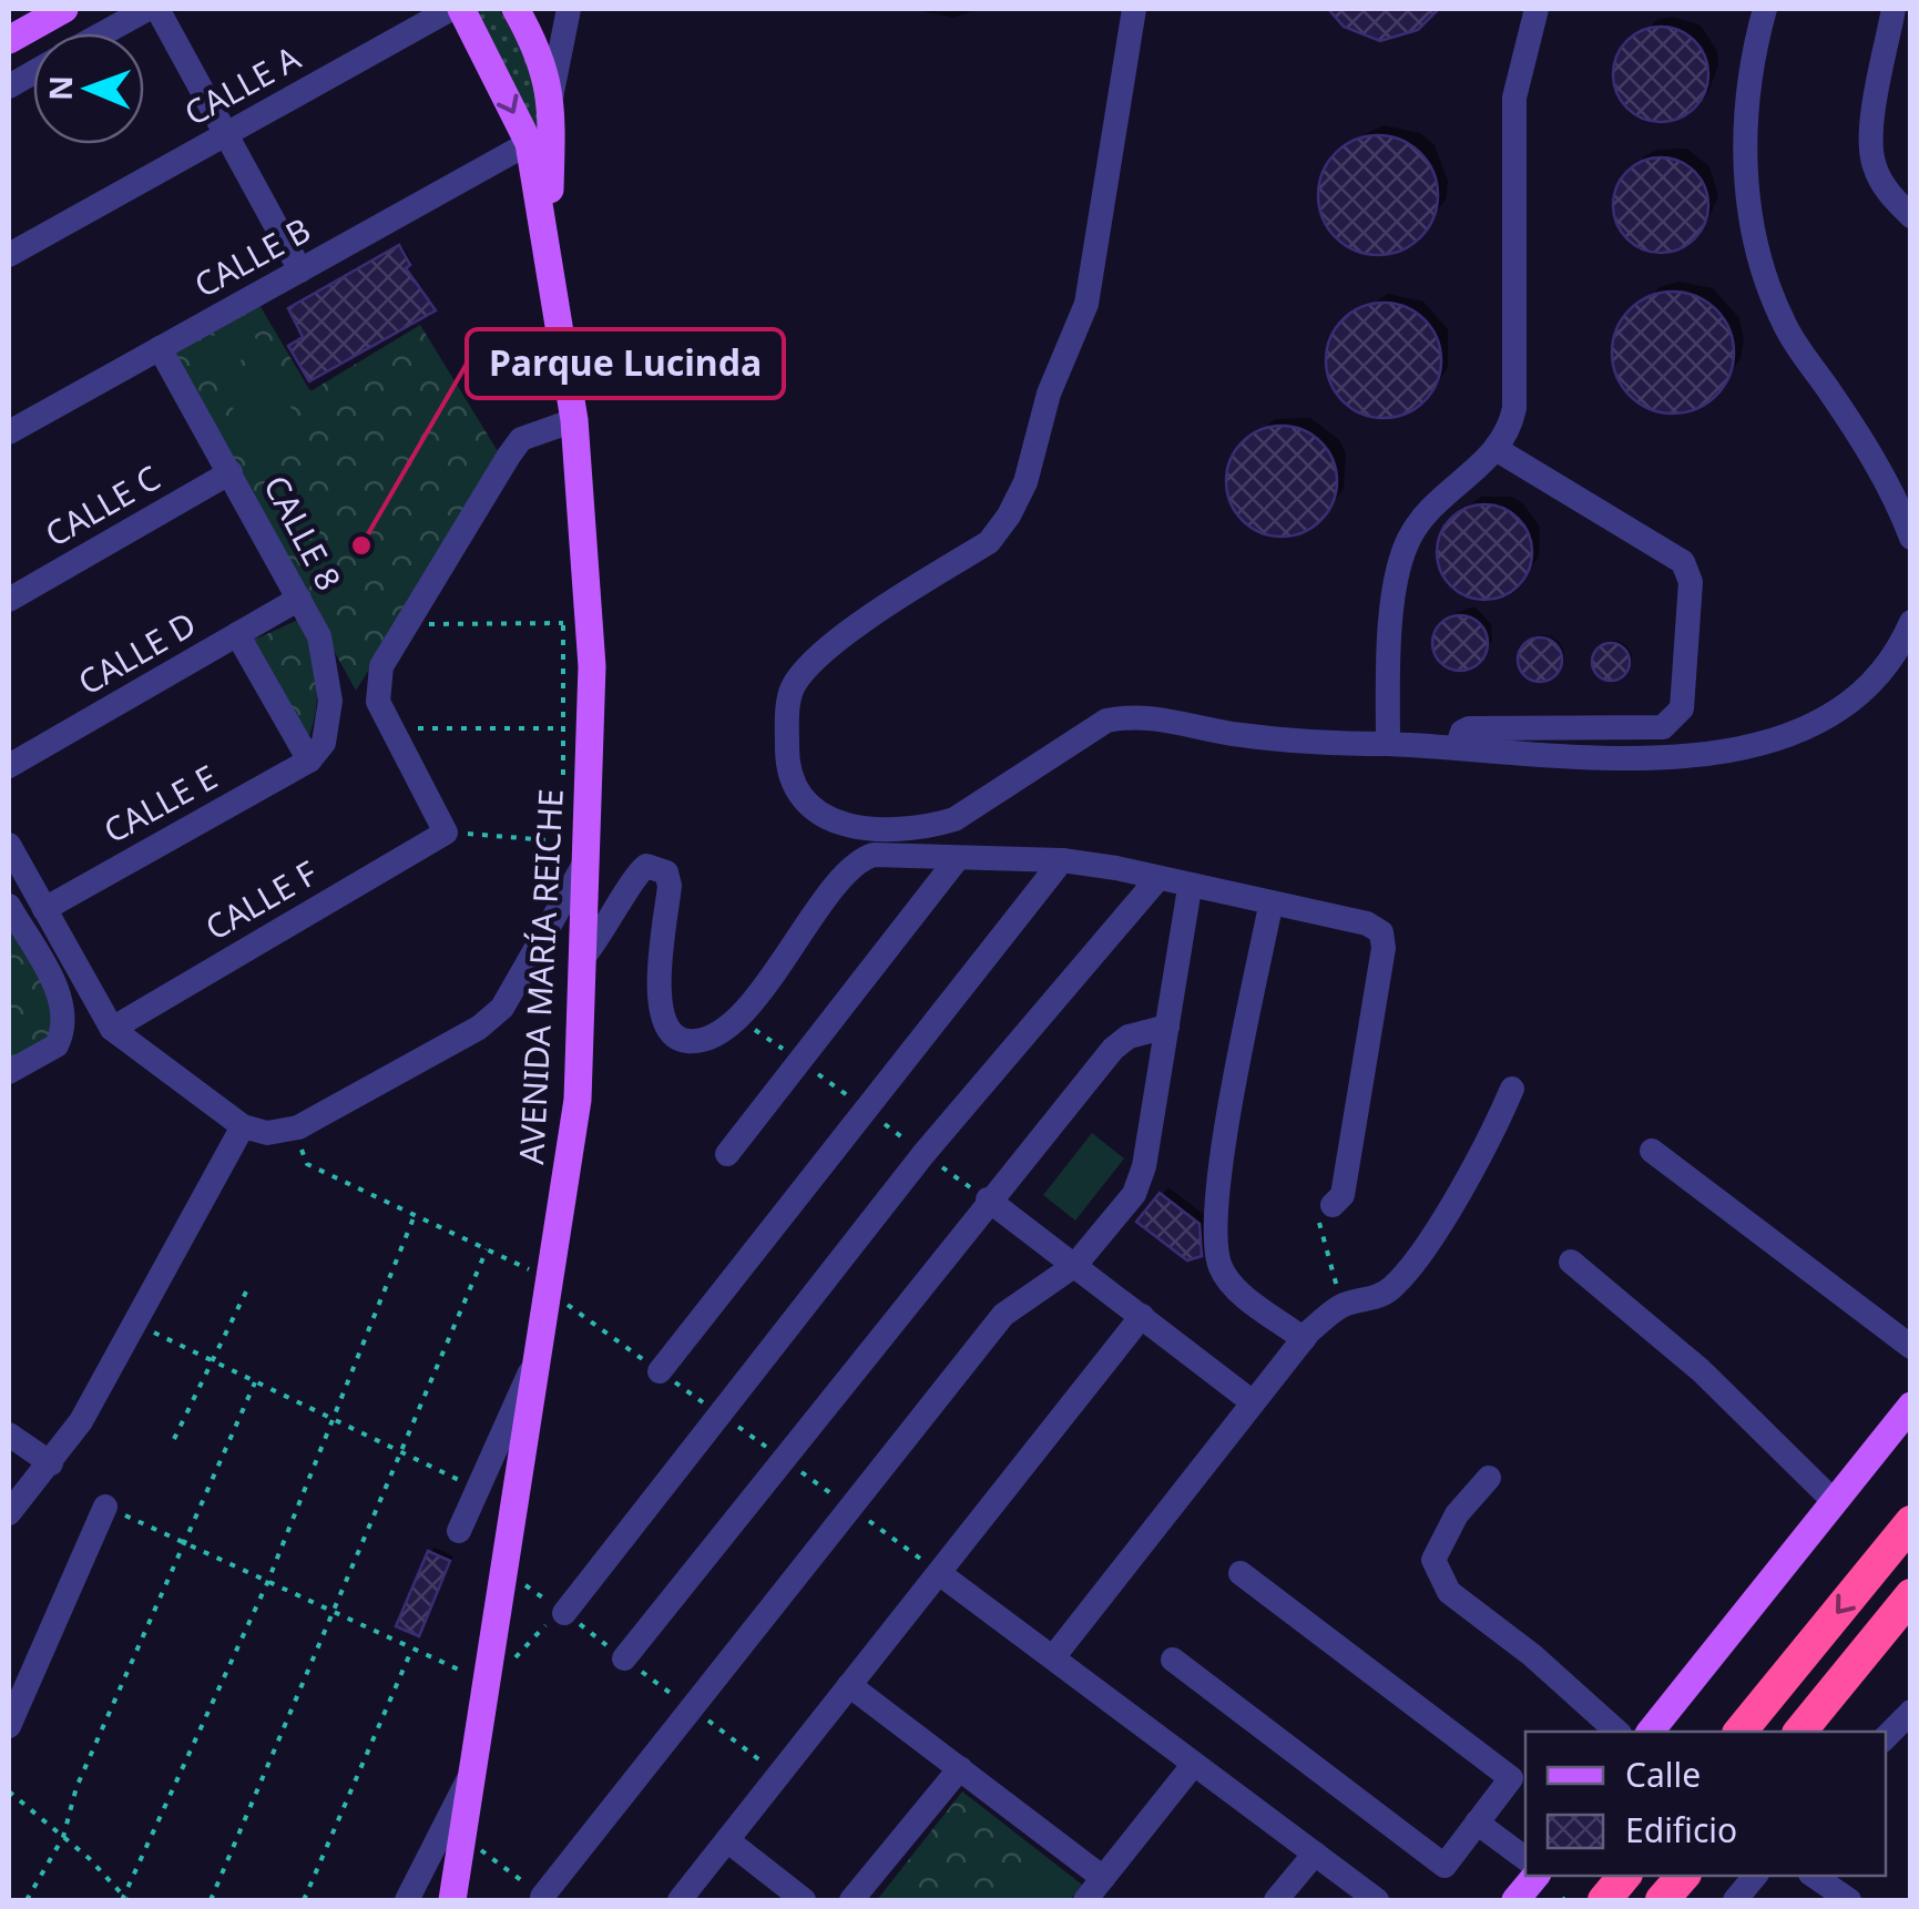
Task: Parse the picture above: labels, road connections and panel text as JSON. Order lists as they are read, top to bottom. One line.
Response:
{"streets":{"main road":["AVENIDA MARÍA REICHE"],"street":["CALLE A","CALLE B","CALLE C","CALLE 8","CALLE D","CALLE E","CALLE F"]},"crossings":[["CALLE B","CALLE 8"],["CALLE B","AVENIDA MARÍA REICHE"],["CALLE C","CALLE 8"],["CALLE 8","CALLE D"],["CALLE 8","CALLE E"]],"places":["Parque Lucinda"],"legend":["Calle","Edificio"],"north":"left"}
